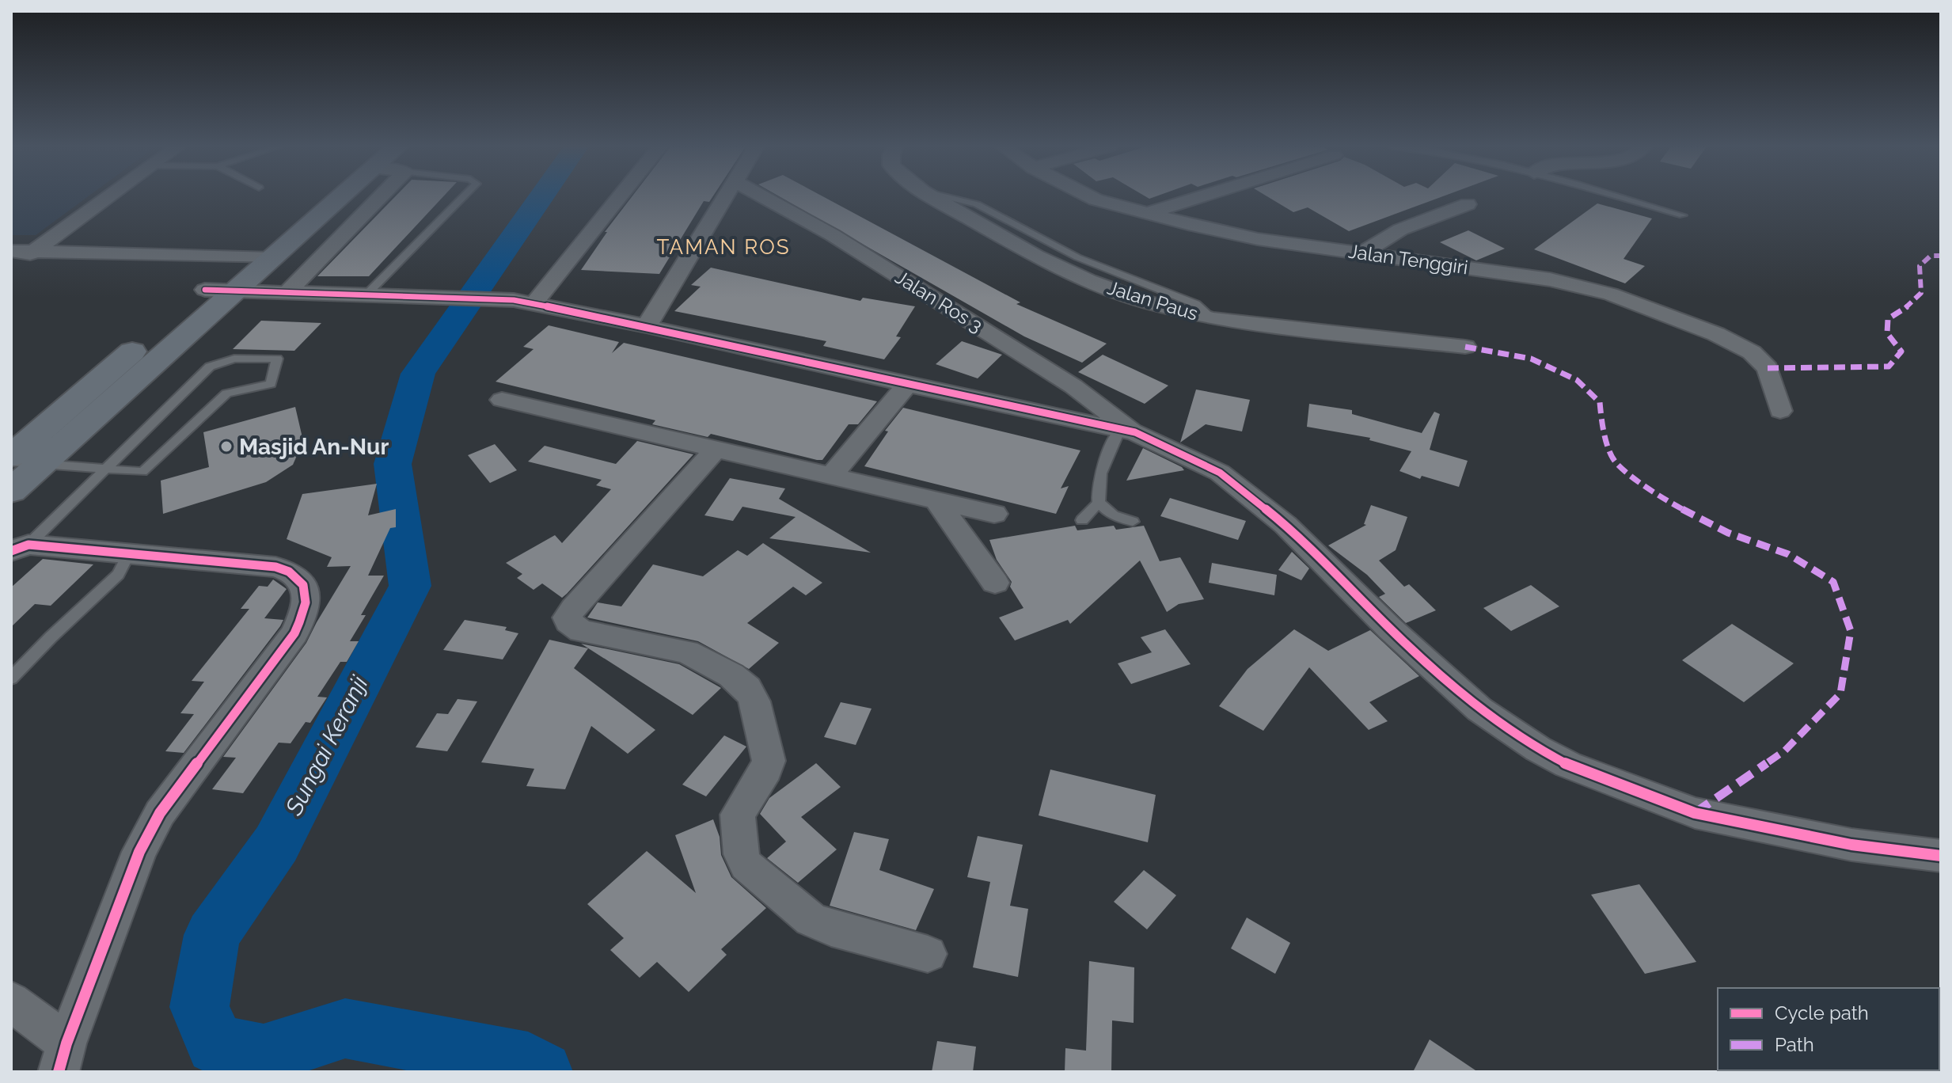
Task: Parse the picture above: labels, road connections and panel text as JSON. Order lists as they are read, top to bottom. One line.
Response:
{"streets":{"street":["Jalan Tenggiri","Jalan Paus","Jalan Ros 3"]},"districts":["TAMAN ROS"],"water":["Sungai Keranji"],"places":["Masjid An-Nur"],"legend":["Cycle path","Path"]}
